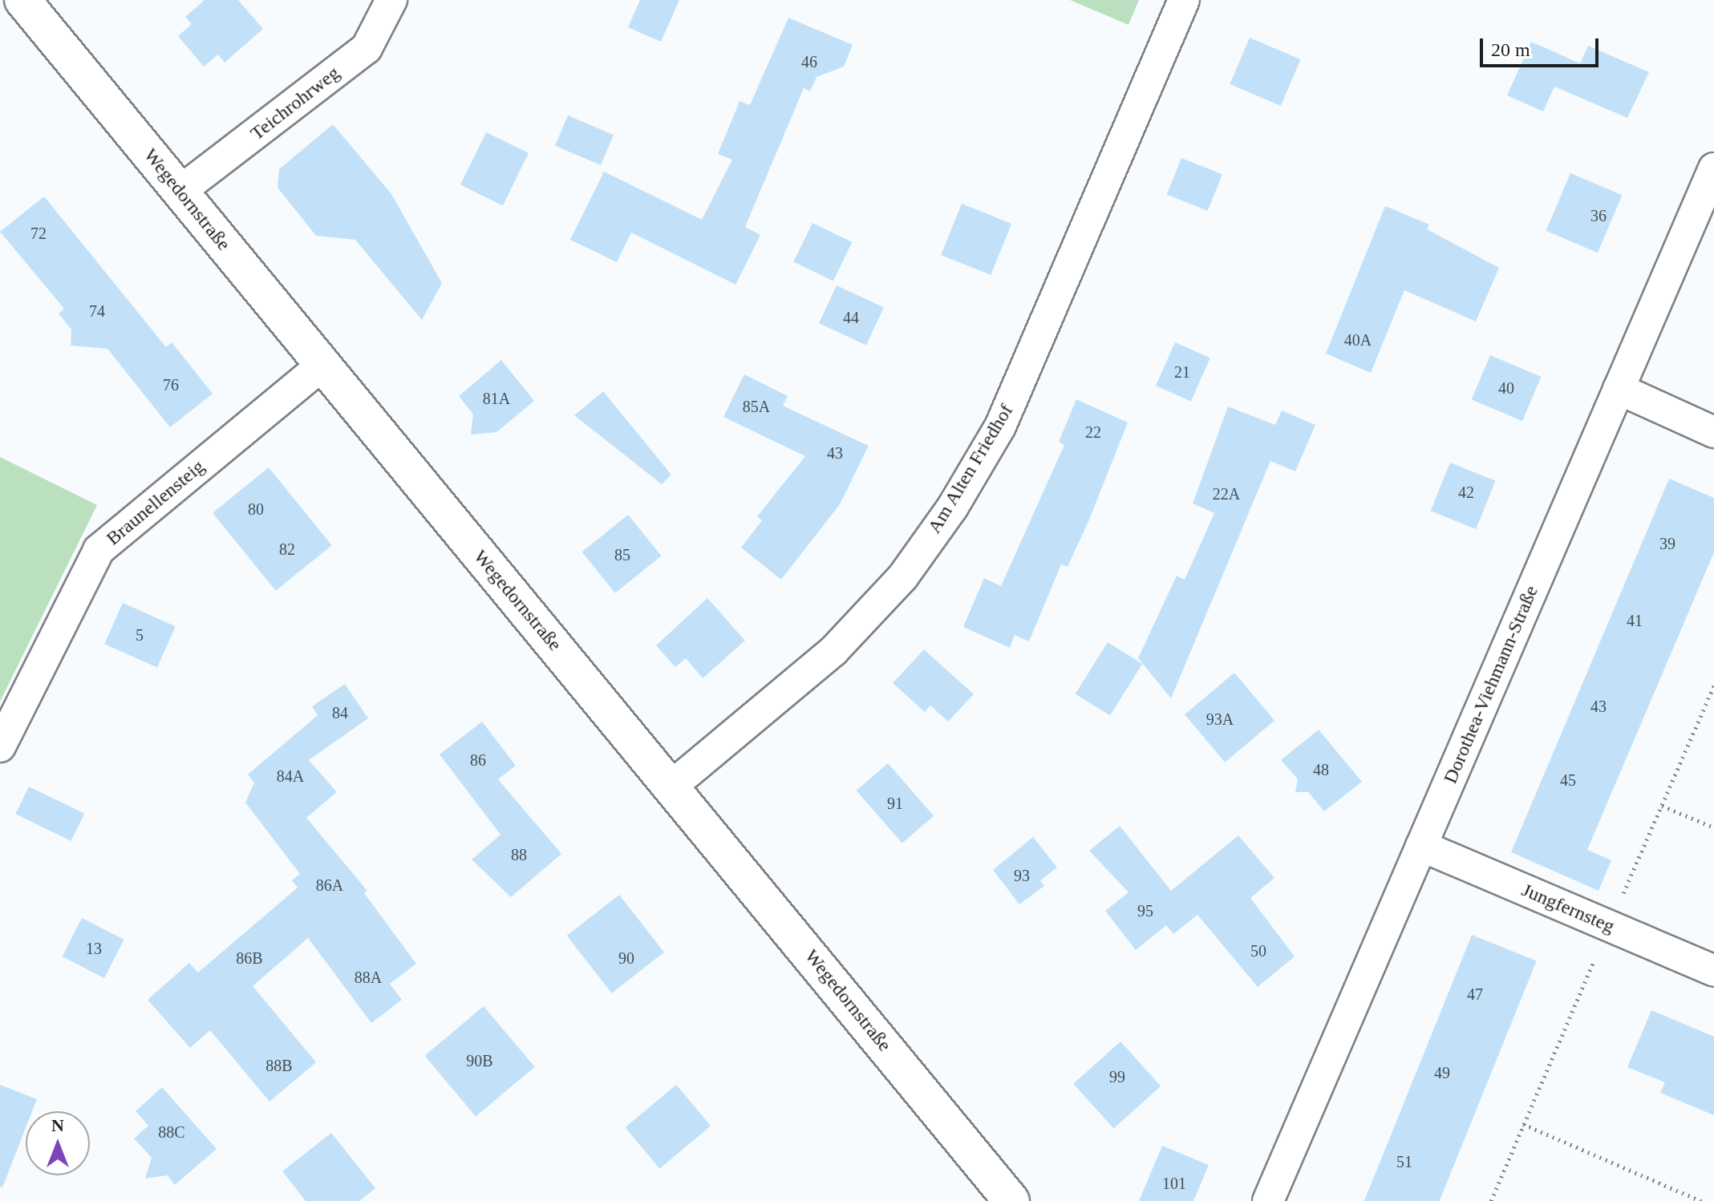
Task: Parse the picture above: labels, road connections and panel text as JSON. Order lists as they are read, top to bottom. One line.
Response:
{"streets":{"street":["Teichrohrweg","Wegedornstraße","Am Alten Friedhof","Braunellensteig","Dorothea-Viehmann-Straße","Jungfernsteg"]},"crossings":[["Teichrohrweg","Wegedornstraße"],["Wegedornstraße","Am Alten Friedhof"],["Wegedornstraße","Braunellensteig"],["Dorothea-Viehmann-Straße","Jungfernsteg"]],"house_numbers":["46","36","72","74","44","40A","21","76","40","81A","85A","22","43","42","22A","80","39","82","85","41","5","43","84","93A","86","48","84A","45","91","88","93","86A","95","13","50","86B","90","88A","47","90B","88B","49","99","88C","51","101"],"scale_bar":"20 m","north":"top"}
